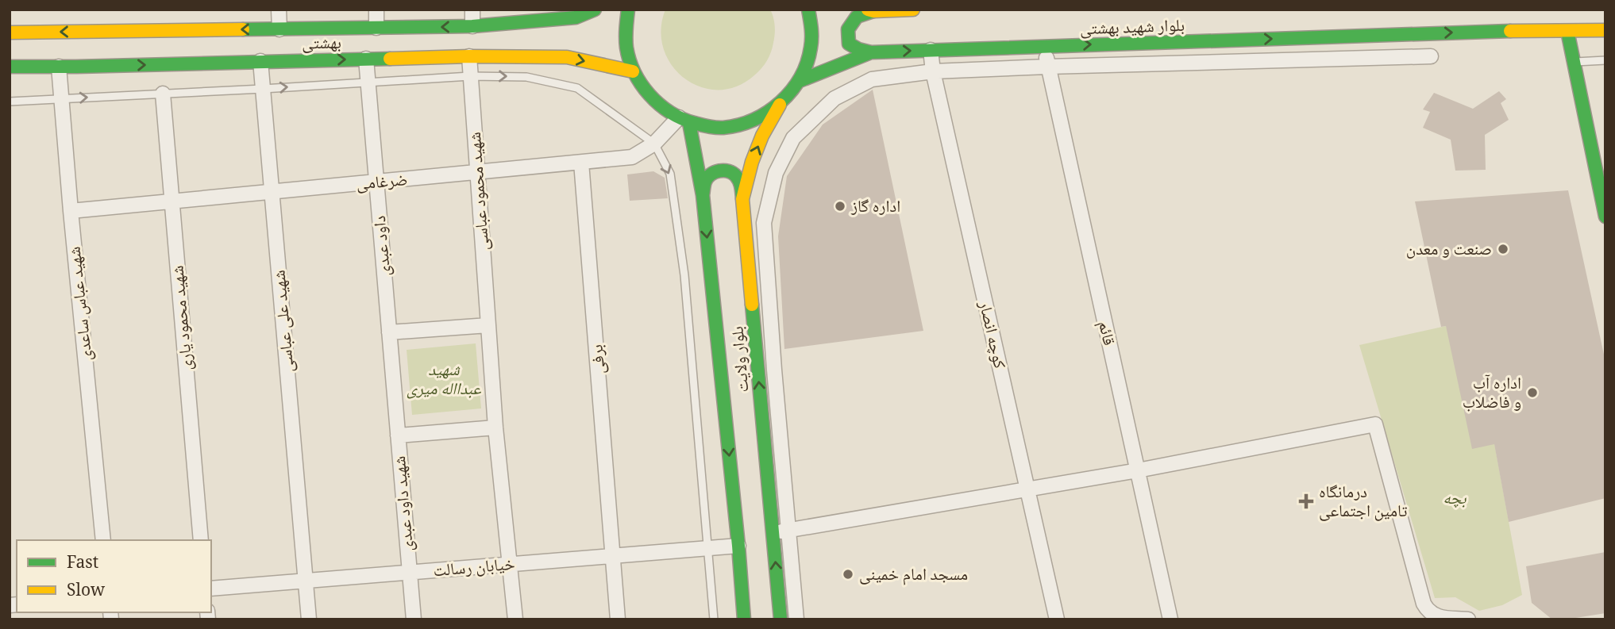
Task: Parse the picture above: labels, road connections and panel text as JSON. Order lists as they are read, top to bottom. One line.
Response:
{"streets":{"main road":["بلوار شهید بهشتی","بهشتی","بلوار ولایت"],"street":["ضرغامی","شهید محمود عباسی","داود عبدی","شهید عباس ساعدی","شهید محمود یاری","شهید علی عباسی","قائم","کوچه انصار","برفی","شهید داود عبدی","خیابان رسالت"]},"crossings":[["بلوار شهید بهشتی","قائم"],["بلوار شهید بهشتی","کوچه انصار"],["بهشتی","شهید محمود عباسی"],["بهشتی","داود عبدی"],["بهشتی","شهید عباس ساعدی"],["بهشتی","شهید علی عباسی"],["ضرغامی","شهید محمود عباسی"],["ضرغامی","داود عبدی"],["ضرغامی","شهید عباس ساعدی"],["ضرغامی","شهید محمود یاری"],["ضرغامی","شهید علی عباسی"],["ضرغامی","برفی"],["ضرغامی","بلوار ولایت"],["داود عبدی","شهید داود عبدی"],["شهید علی عباسی","خیابان رسالت"],["برفی","خیابان رسالت"],["بلوار ولایت","خیابان رسالت"],["شهید داود عبدی","خیابان رسالت"]],"one_way":["بلوار شهید بهشتی"],"parks":["شهید عبدااله میری","بچه"],"places":{"other":["اداره گاز","صنعت و معدن","اداره آب و فاضلاب","مسجد امام خمینی"],"health":["درمانگاه تامین اجتماعی"]},"legend":["Fast","Slow"]}
